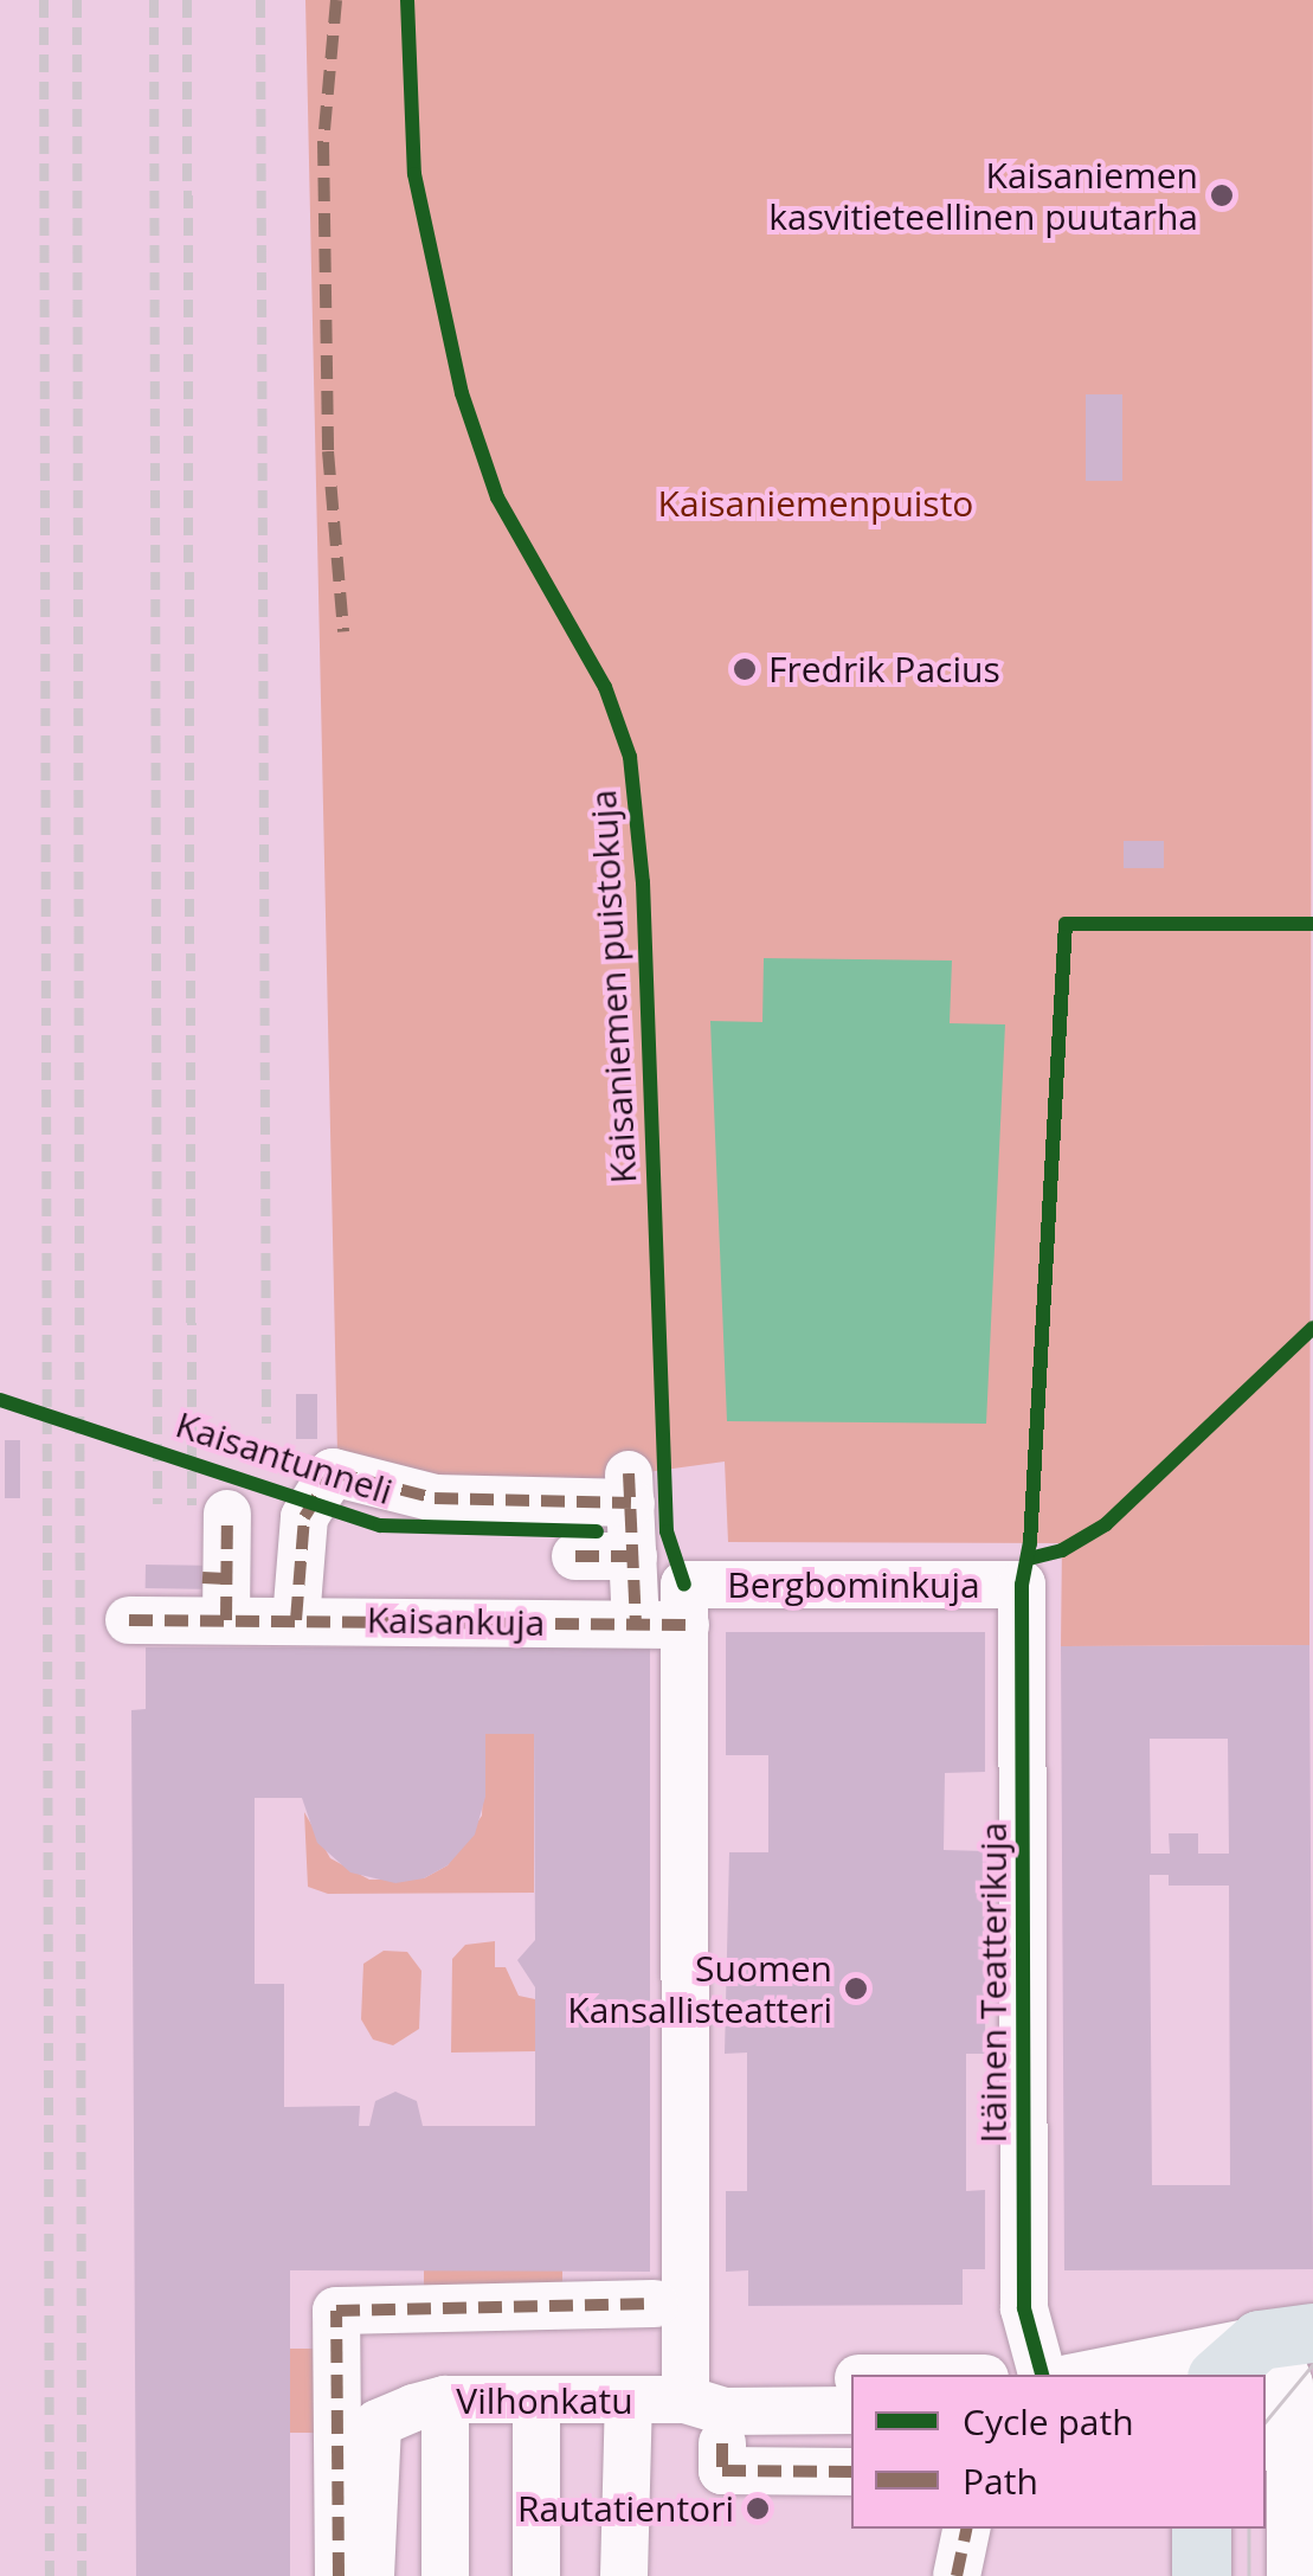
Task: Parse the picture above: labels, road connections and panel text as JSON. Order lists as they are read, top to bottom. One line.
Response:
{"streets":{"street":["Bergbominkuja","Kaisankuja","Itäinen Teatterikuja","Vilhonkatu"],"cycle path":["Kaisaniemen puistokuja","Kaisantunneli"]},"crossings":[["Bergbominkuja","Kaisankuja"],["Bergbominkuja","Itäinen Teatterikuja"]],"parks":["Kaisaniemenpuisto"],"places":["Kaisaniemen kasvitieteellinen puutarha","Fredrik Pacius","Suomen Kansallisteatteri","Rautatientori"],"legend":["Cycle path","Path"]}
